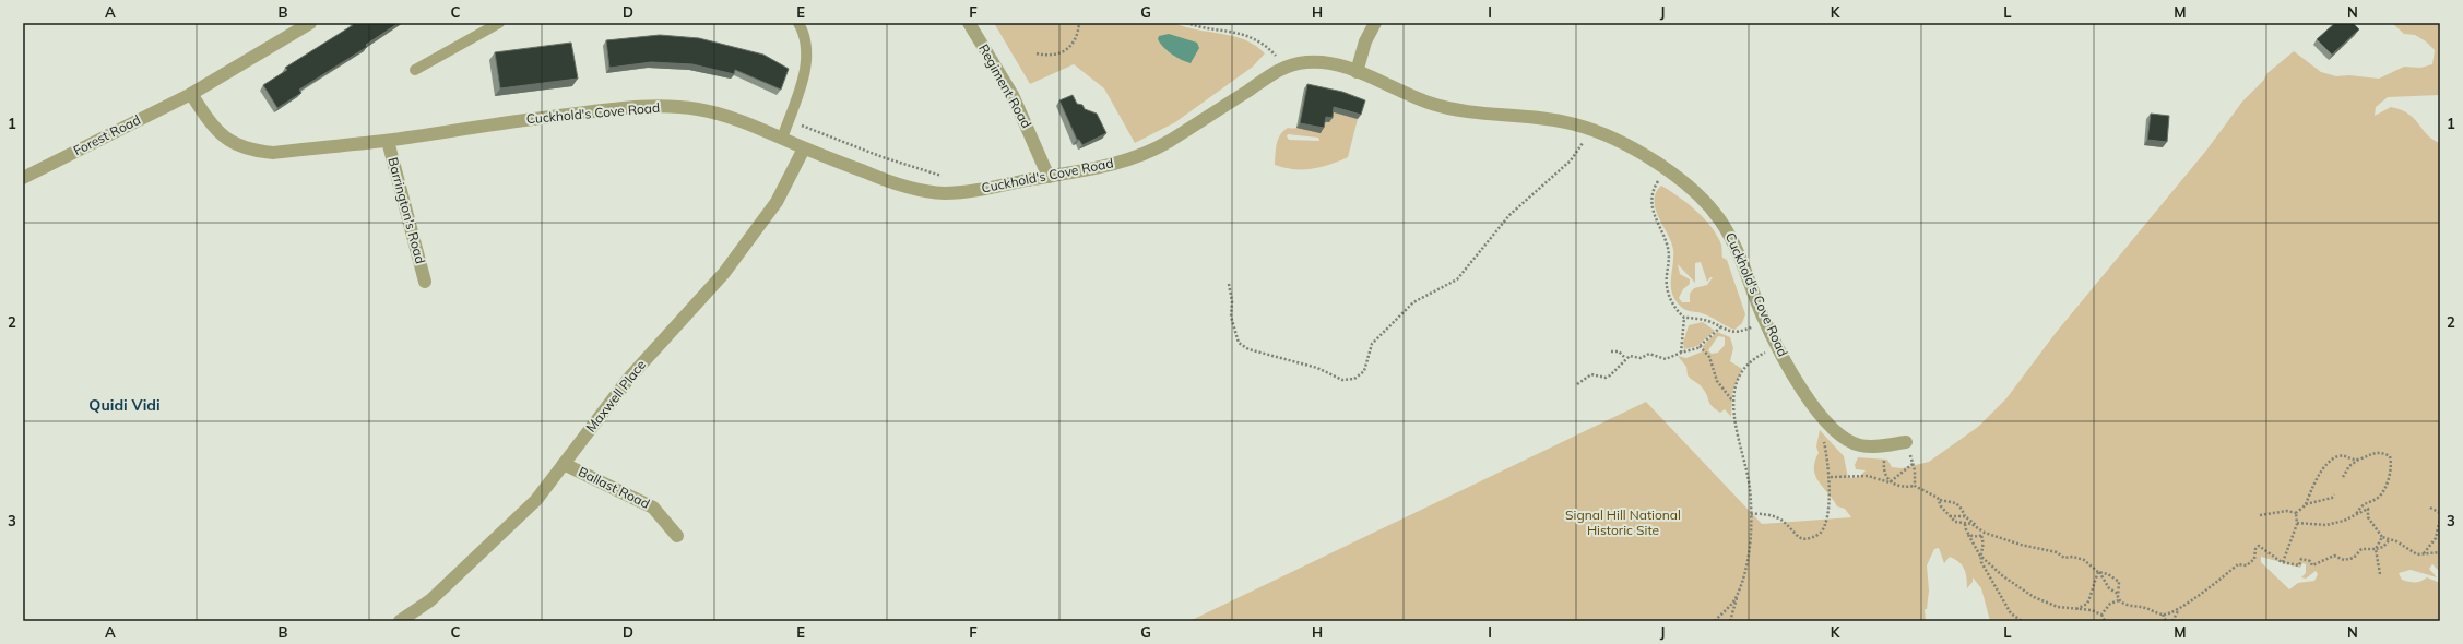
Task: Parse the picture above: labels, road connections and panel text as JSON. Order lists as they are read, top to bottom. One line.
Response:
{"streets":{"street":["Regiment Road","Cuckhold's Cove Road","Forest Road","Barrington's Road","Maxwell Place","Ballast Road"]},"crossings":[["Regiment Road","Cuckhold's Cove Road"],["Cuckhold's Cove Road","Forest Road"],["Cuckhold's Cove Road","Barrington's Road"],["Cuckhold's Cove Road","Maxwell Place"],["Maxwell Place","Ballast Road"]],"districts":["Quidi Vidi"],"parks":["Signal Hill National Historic Site"],"grid":{"columns":["A","B","C","D","E","F","G","H","I","J","K","L","M","N"],"rows":["1","2","3"]}}
